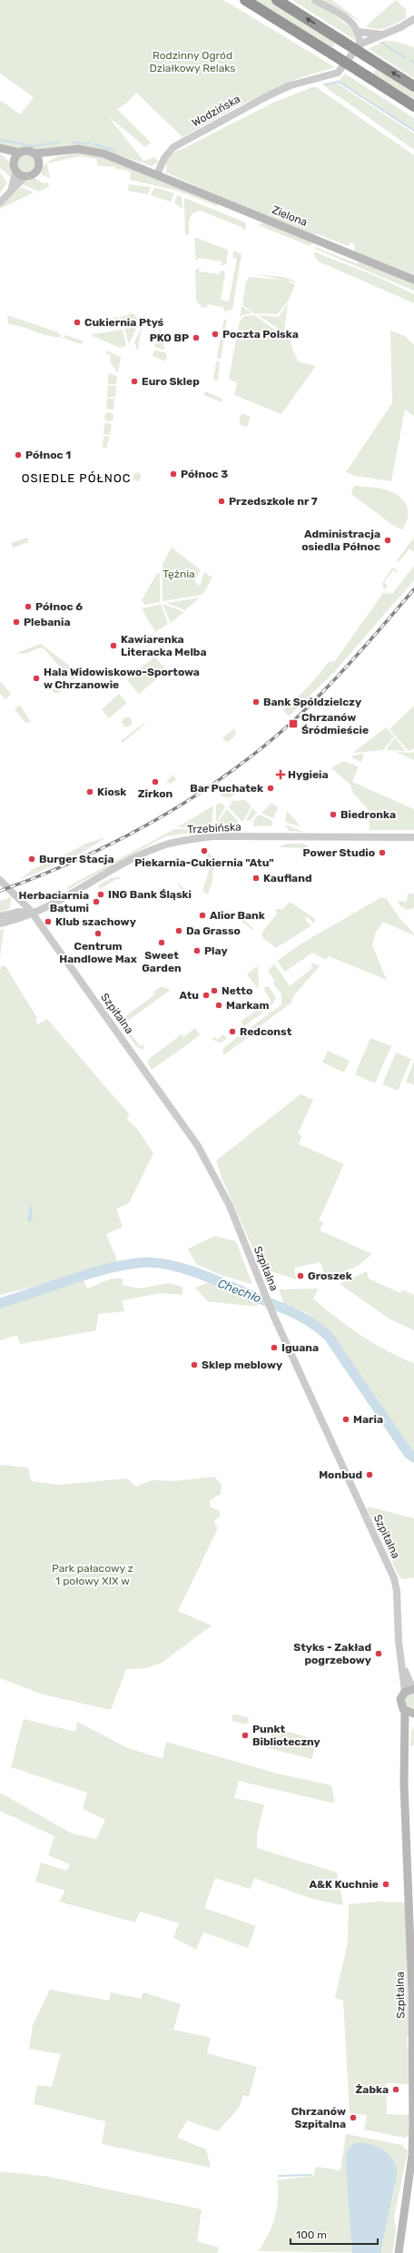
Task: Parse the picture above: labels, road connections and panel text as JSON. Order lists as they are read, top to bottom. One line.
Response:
{"streets":{"main road":["Zielona","Szpitalna"],"street":["Wodzińska","Trzebińska"]},"crossings":[["Wodzińska","Zielona"],["Trzebińska","Szpitalna"]],"districts":["OSIEDLE PÓŁNOC"],"water":["Chechło"],"parks":["Rodzinny Ogród Działkowy Relaks","Tężnia","Park pałacowy z 1 połowy XIX w"],"places":{"other":["Cukiernia Ptyś","Poczta Polska","PKO BP","Euro Sklep","Północ 1","Północ 3","Przedszkole nr 7","Administracja osiedla Północ","Północ 6","Plebania","Kawiarenka Literacka Melba","Hala Widowiskowo-Sportowa w Chrzanowie","Bank Spóldzielczy","Zirkon","Bar Puchatek","Kiosk","Biedronka","Piekarnia-Cukiernia \"Atu\"","Power Studio","Burger Stacja","Kaufland","ING Bank Śląski","Herbaciarnia Batumi","Alior Bank","Klub szachowy","Da Grasso","Centrum Handlowe Max","Sweet Garden","Play","Netto","Atu","Markam","Redconst","Groszek","Iguana","Sklep meblowy","Maria","Monbud","Styks - Zakład pogrzebowy","Punkt Biblioteczny","A&K Kuchnie","Żabka","Chrzanów Szpitalna"],"transit":["Chrzanów Śródmieście"],"health":["Hygieia"]},"scale_bar":"100 m"}
